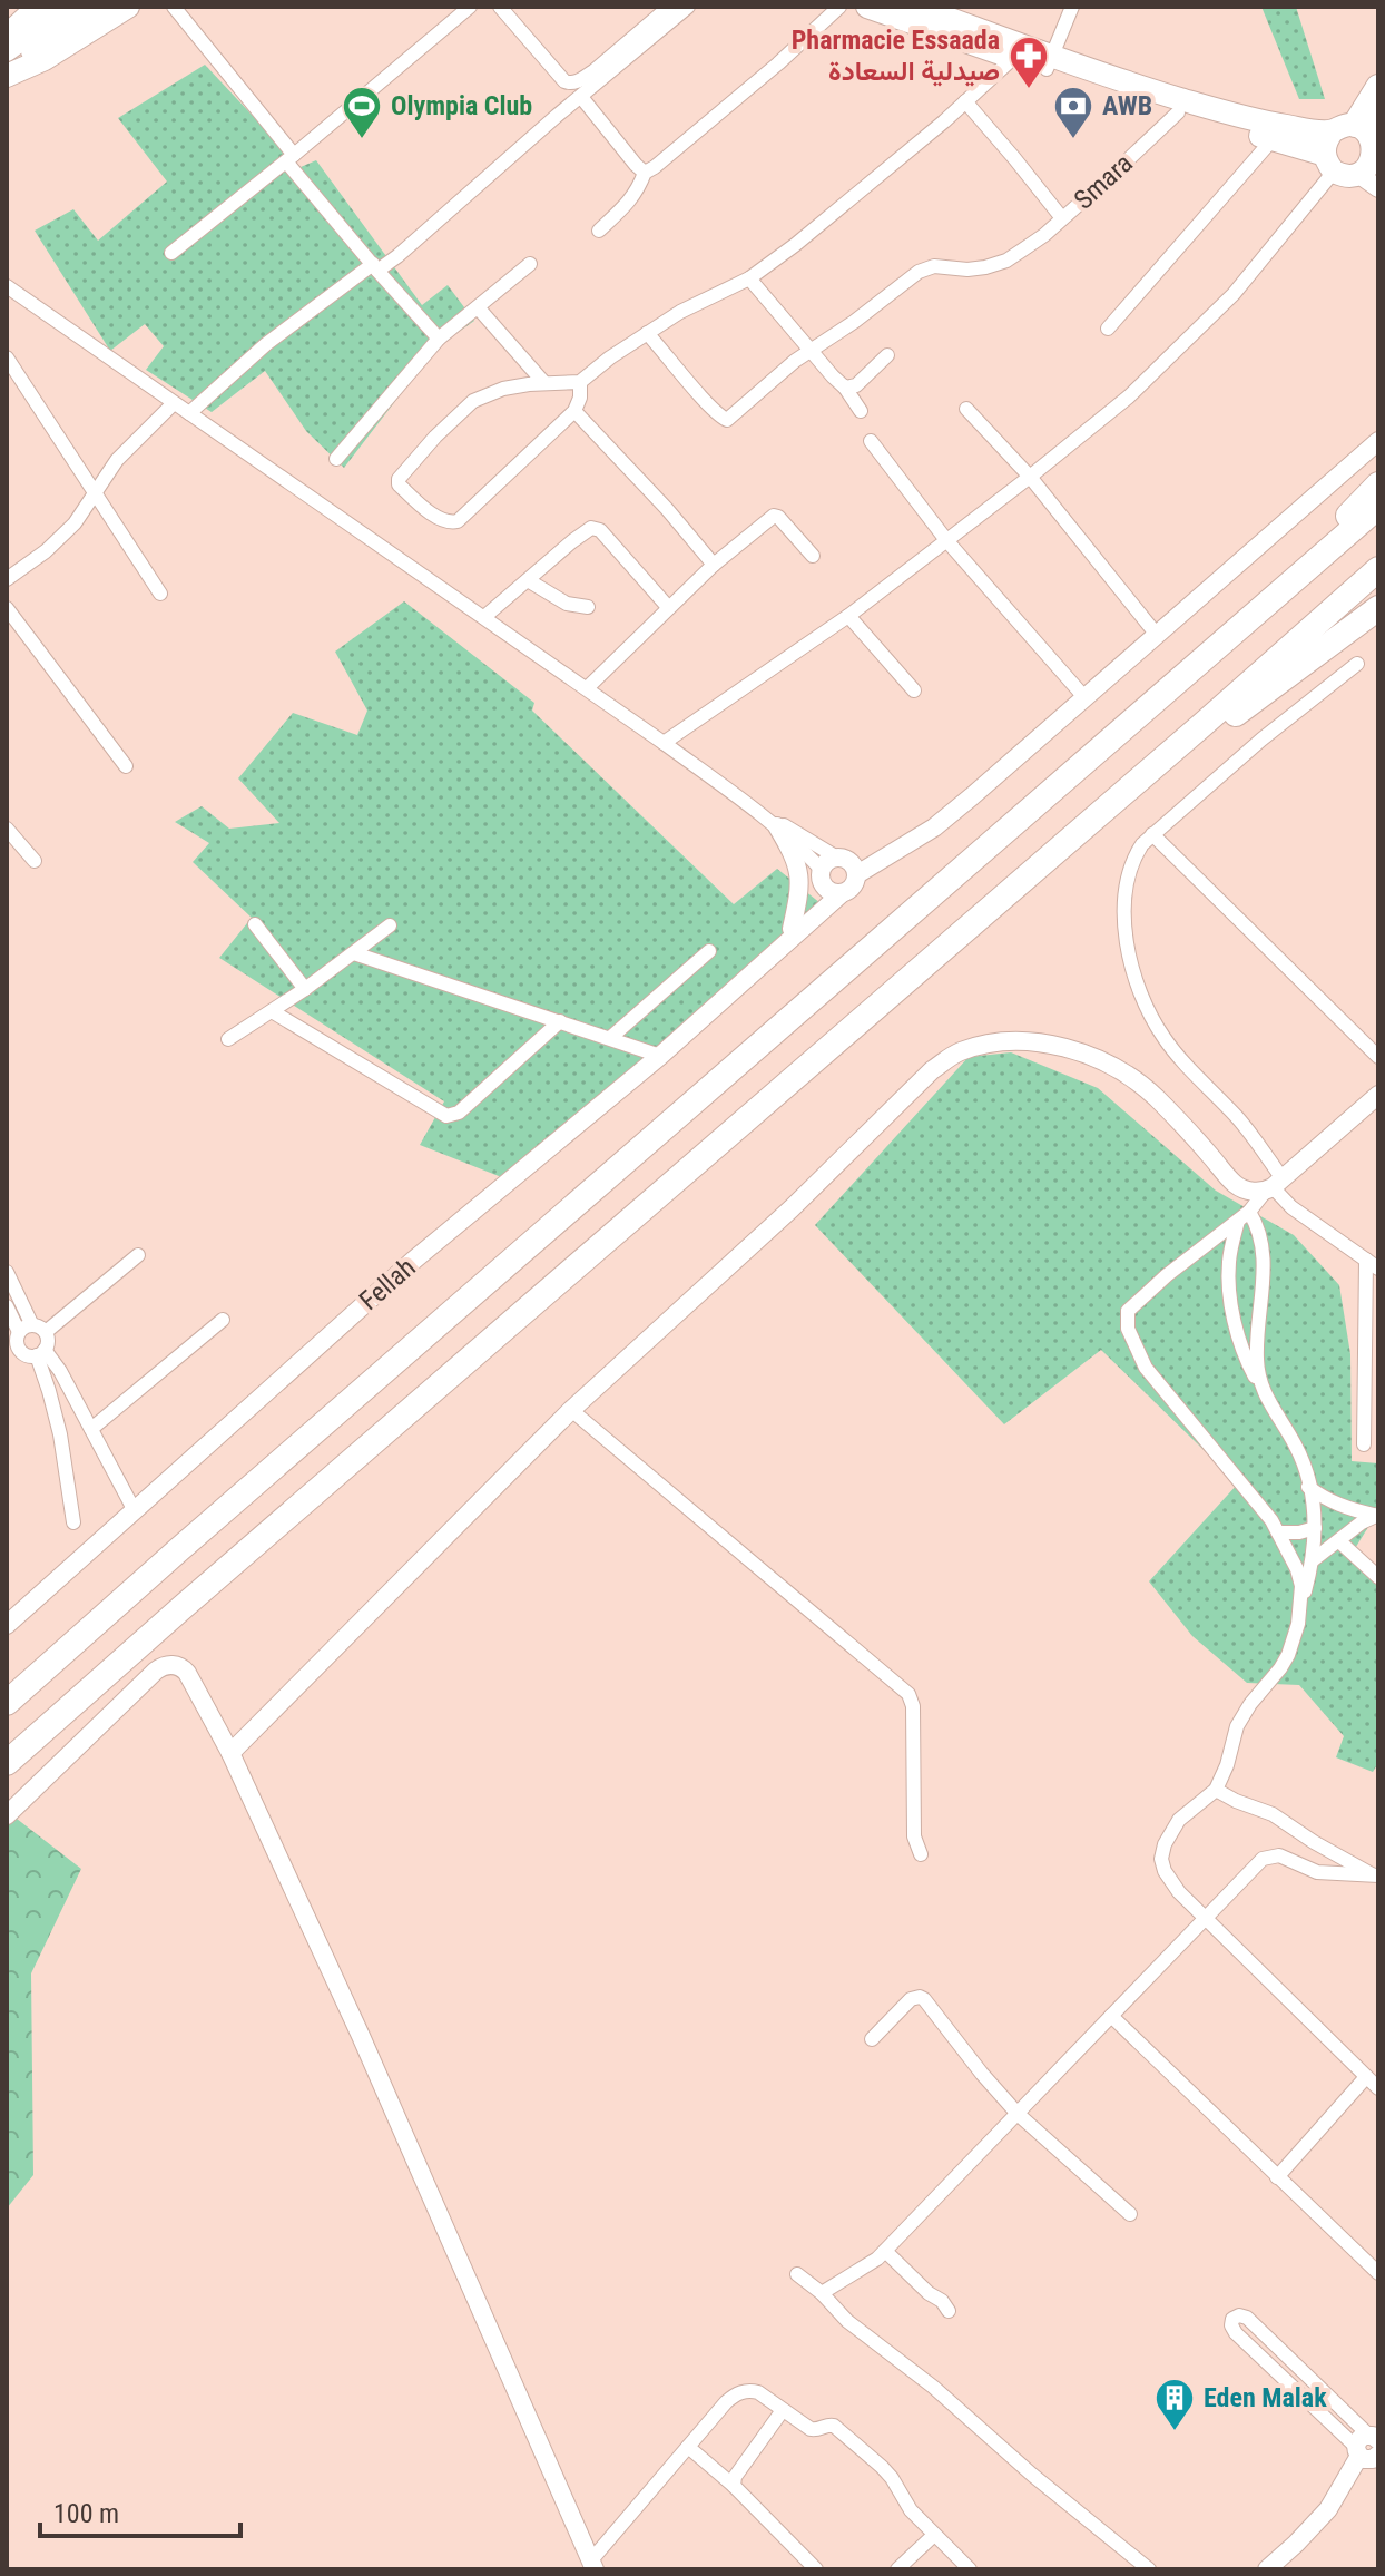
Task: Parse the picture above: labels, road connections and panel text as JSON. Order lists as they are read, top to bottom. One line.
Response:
{"streets":{"street":["Smara","Fellah"]},"places":{"pharmacy":["Pharmacie Essaada صيدلية السعادة"],"sports":["Olympia Club"],"bank":["AWB"],"building":["Eden Malak"]},"scale_bar":"100 m"}
